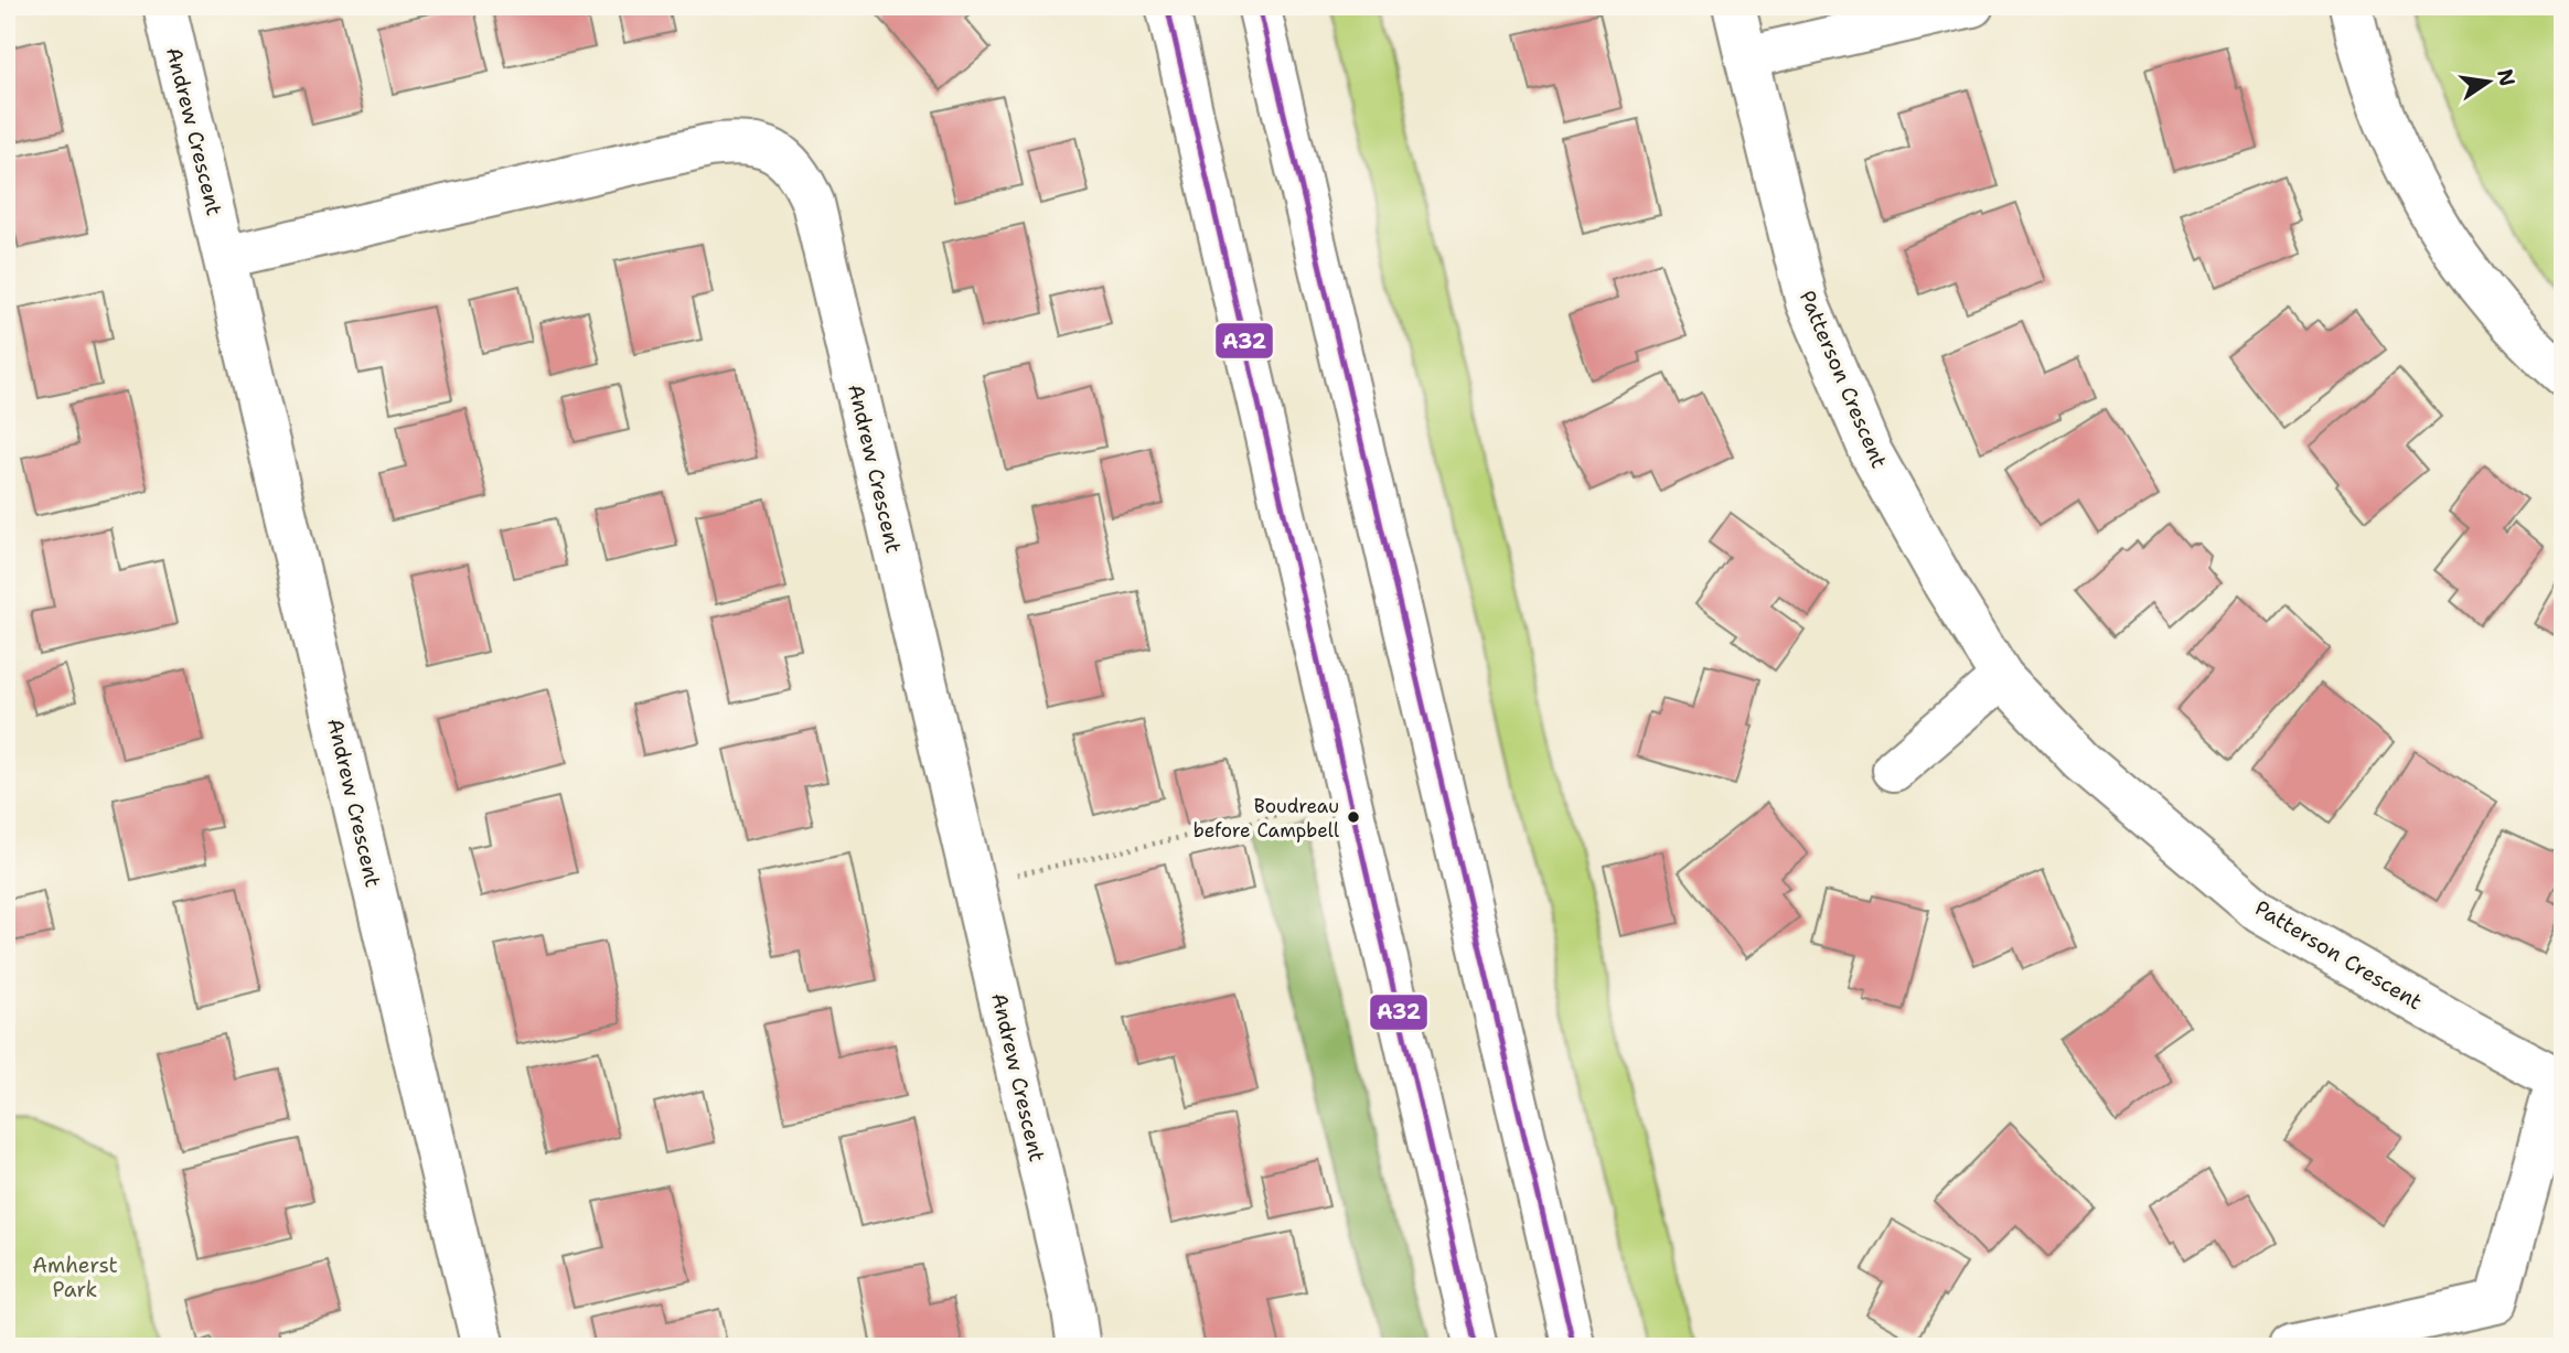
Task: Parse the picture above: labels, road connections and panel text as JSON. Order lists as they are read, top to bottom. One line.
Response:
{"streets":{"street":["Andrew Crescent","Patterson Crescent"]},"parks":["Amherst Park"],"places":["Boudreau before Campbell"],"lines":["transit line A32"],"north":"right"}
